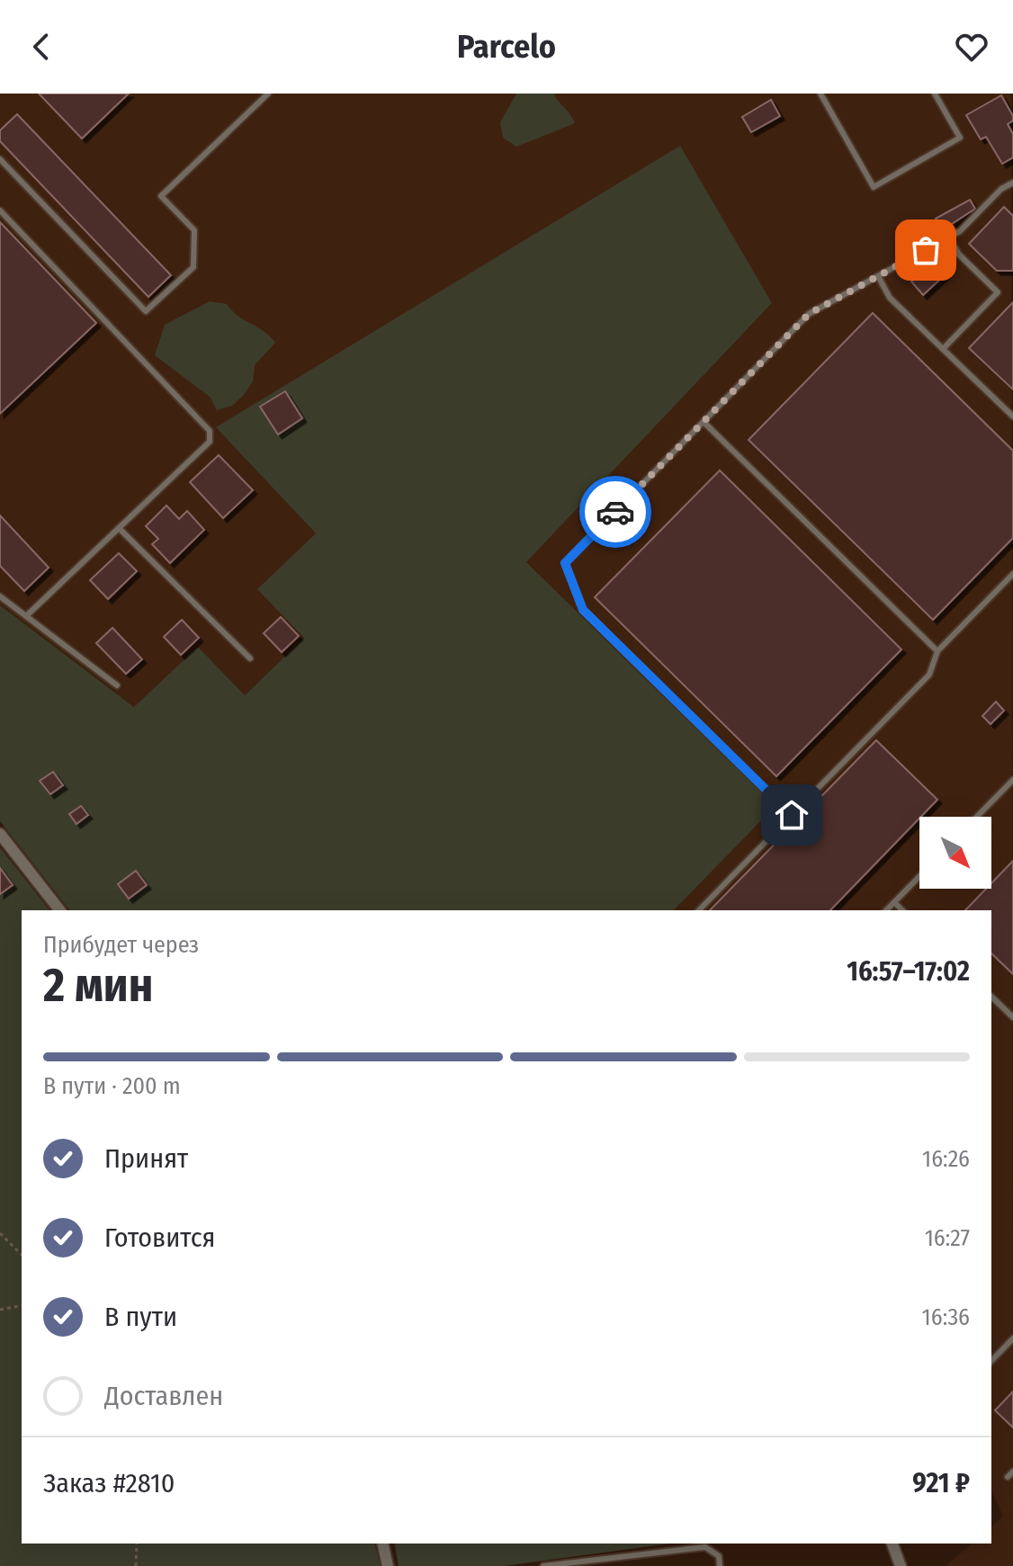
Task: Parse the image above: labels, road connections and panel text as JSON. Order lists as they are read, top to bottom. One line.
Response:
{"north":"bottom right","page":{"header":"Parcelo","heading":["2 мин","Прибудет через","16:57–17:02"],"panel":["Заказ #2810","921 ₽"],"bar":"В пути · 200 m","list":[["Принят","16:26"],["Готовится","16:27"],["В пути","16:36"],"Доставлен"]}}
